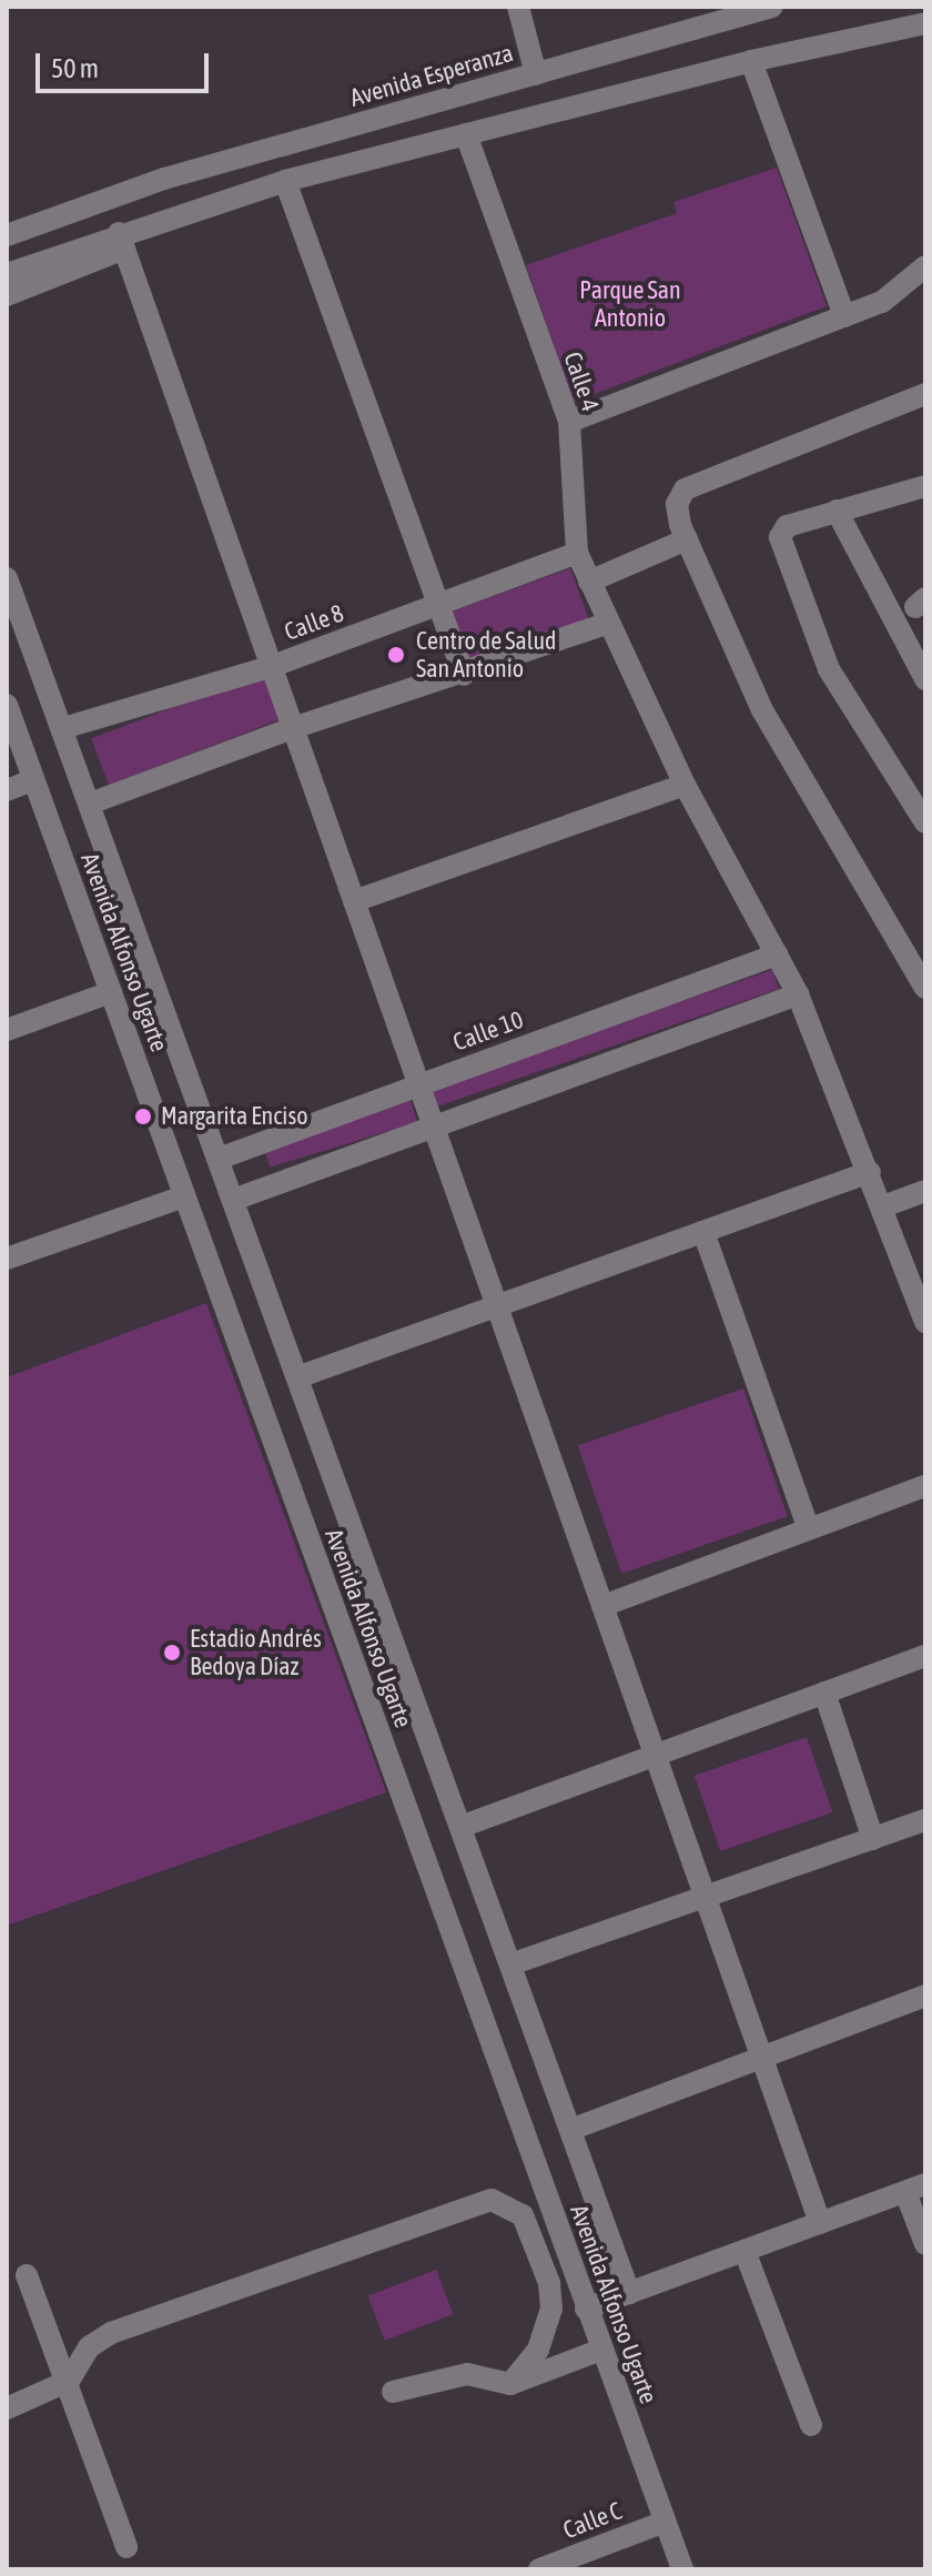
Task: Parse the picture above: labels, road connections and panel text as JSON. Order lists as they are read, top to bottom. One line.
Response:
{"streets":{"street":["Avenida Esperanza","Calle 4","Calle 8","Avenida Alfonso Ugarte","Calle 10","Calle C"]},"crossings":[["Calle 4","Calle 8"],["Calle 4","Calle 10"],["Calle 8","Avenida Alfonso Ugarte"],["Avenida Alfonso Ugarte","Calle 10"],["Avenida Alfonso Ugarte","Calle C"]],"parks":["Parque San Antonio"],"places":["Centro de Salud San Antonio","Margarita Enciso","Estadio Andrés Bedoya Díaz"],"scale_bar":"50 m"}
